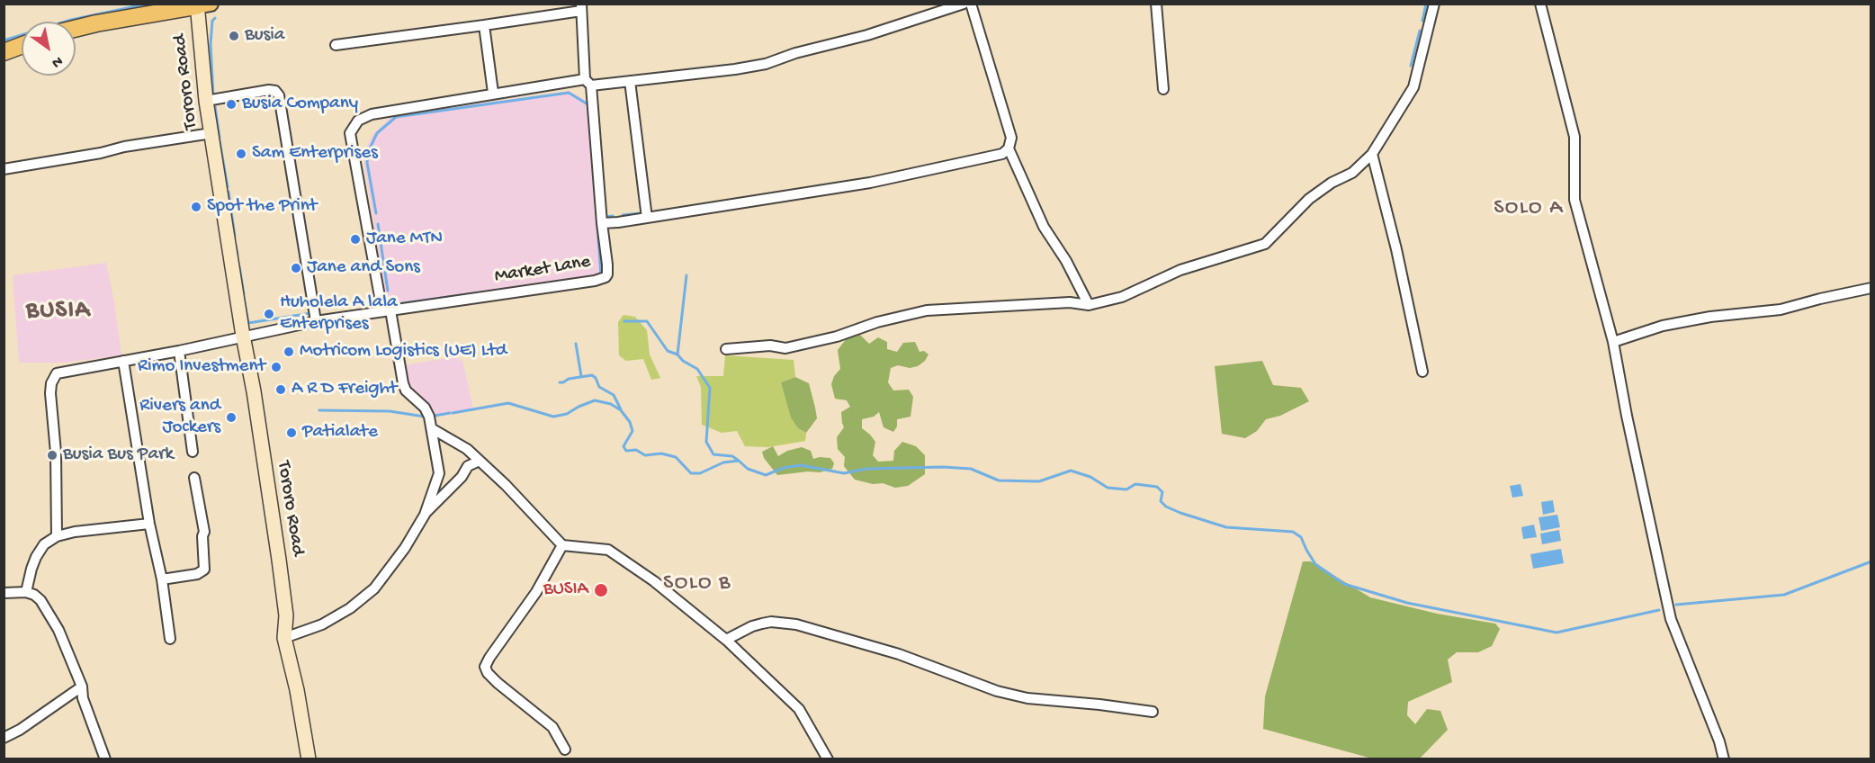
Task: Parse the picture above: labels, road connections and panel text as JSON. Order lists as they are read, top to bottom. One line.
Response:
{"streets":{"main road":["Tororo Road"],"street":["Market Lane"]},"crossings":[["Tororo Road","Market Lane"]],"districts":["SOLO A","BUSIA","SOLO B"],"places":["Busia","Busia Company","Sam Enterprises","Spot the Print","Jane MTN","Jane and Sons","Huholela A lala Enterprises","Motricom Logistics (UE) Ltd","Rimo Investment","A R D Freight","Rivers and Jockers","Patialate","Busia Bus Park","BUSIA"],"north":"bottom right"}
